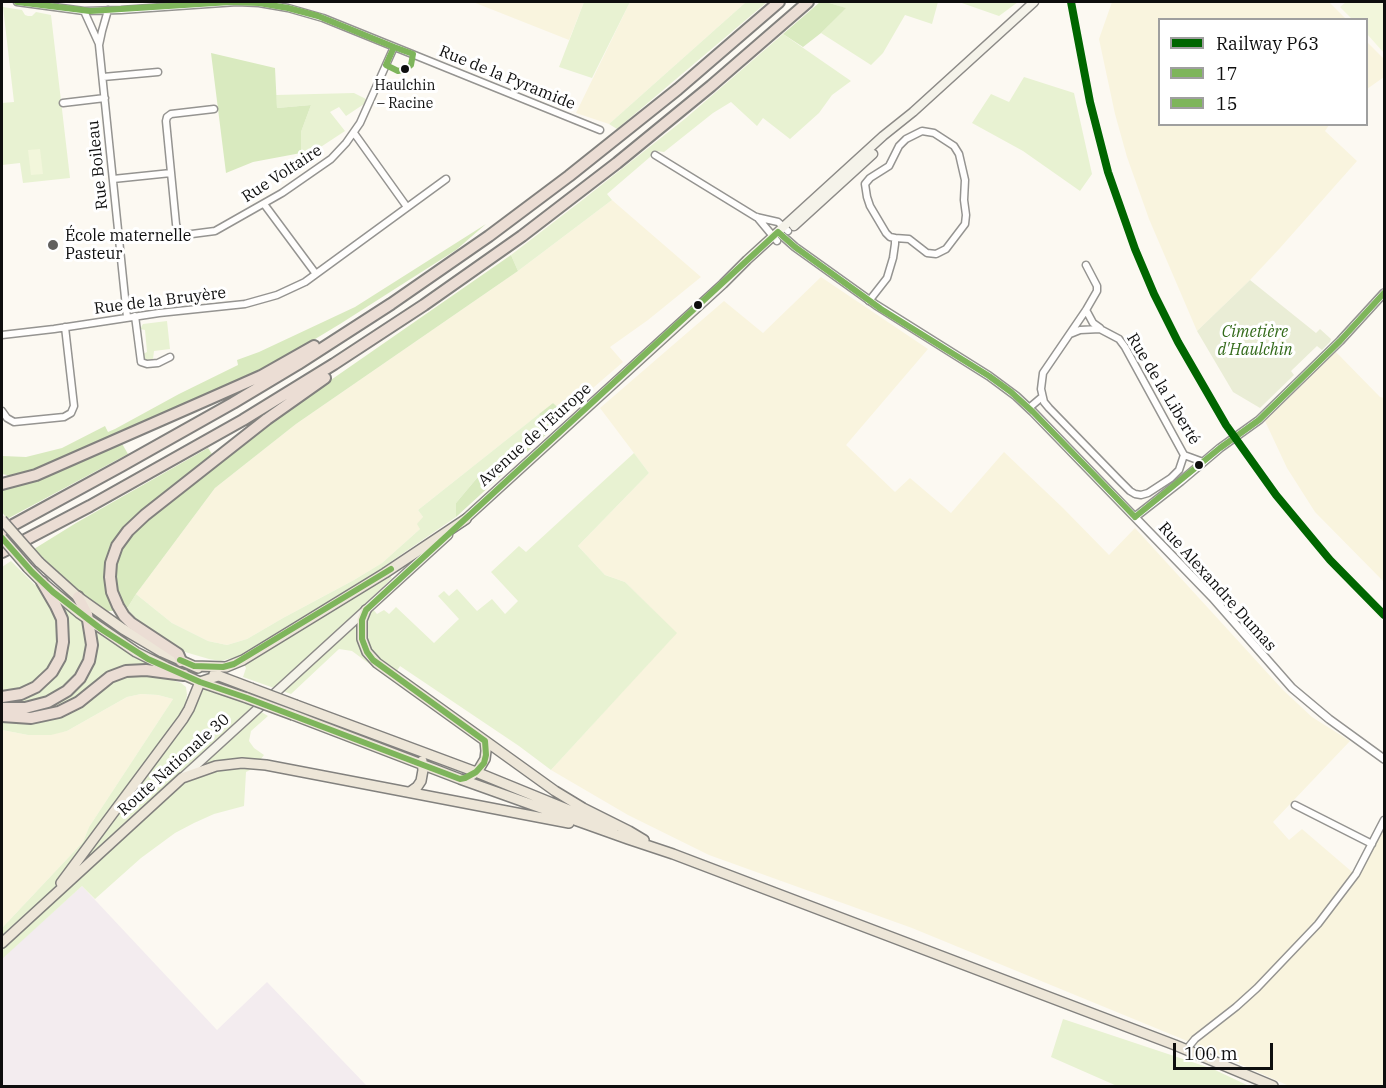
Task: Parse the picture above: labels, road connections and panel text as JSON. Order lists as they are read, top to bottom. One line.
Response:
{"streets":{"main road":["Avenue de l'Europe","Route Nationale 30"],"street":["Rue de la Pyramide","Rue Boileau","Rue Voltaire","Rue de la Bruyère","Rue de la Liberté","Rue Alexandre Dumas"]},"crossings":[["Rue de la Pyramide","Rue Boileau"],["Rue de la Pyramide","Rue Voltaire"],["Rue Boileau","Rue de la Bruyère"],["Avenue de l'Europe","Rue Alexandre Dumas"],["Avenue de l'Europe","Route Nationale 30"]],"parks":["Cimetière d'Haulchin"],"places":["Haulchin – Racine","École maternelle Pasteur"],"lines":["rail line P63","transit line 15","transit line 17"],"legend":["Railway P63","17","15"],"scale_bar":"100 m"}
